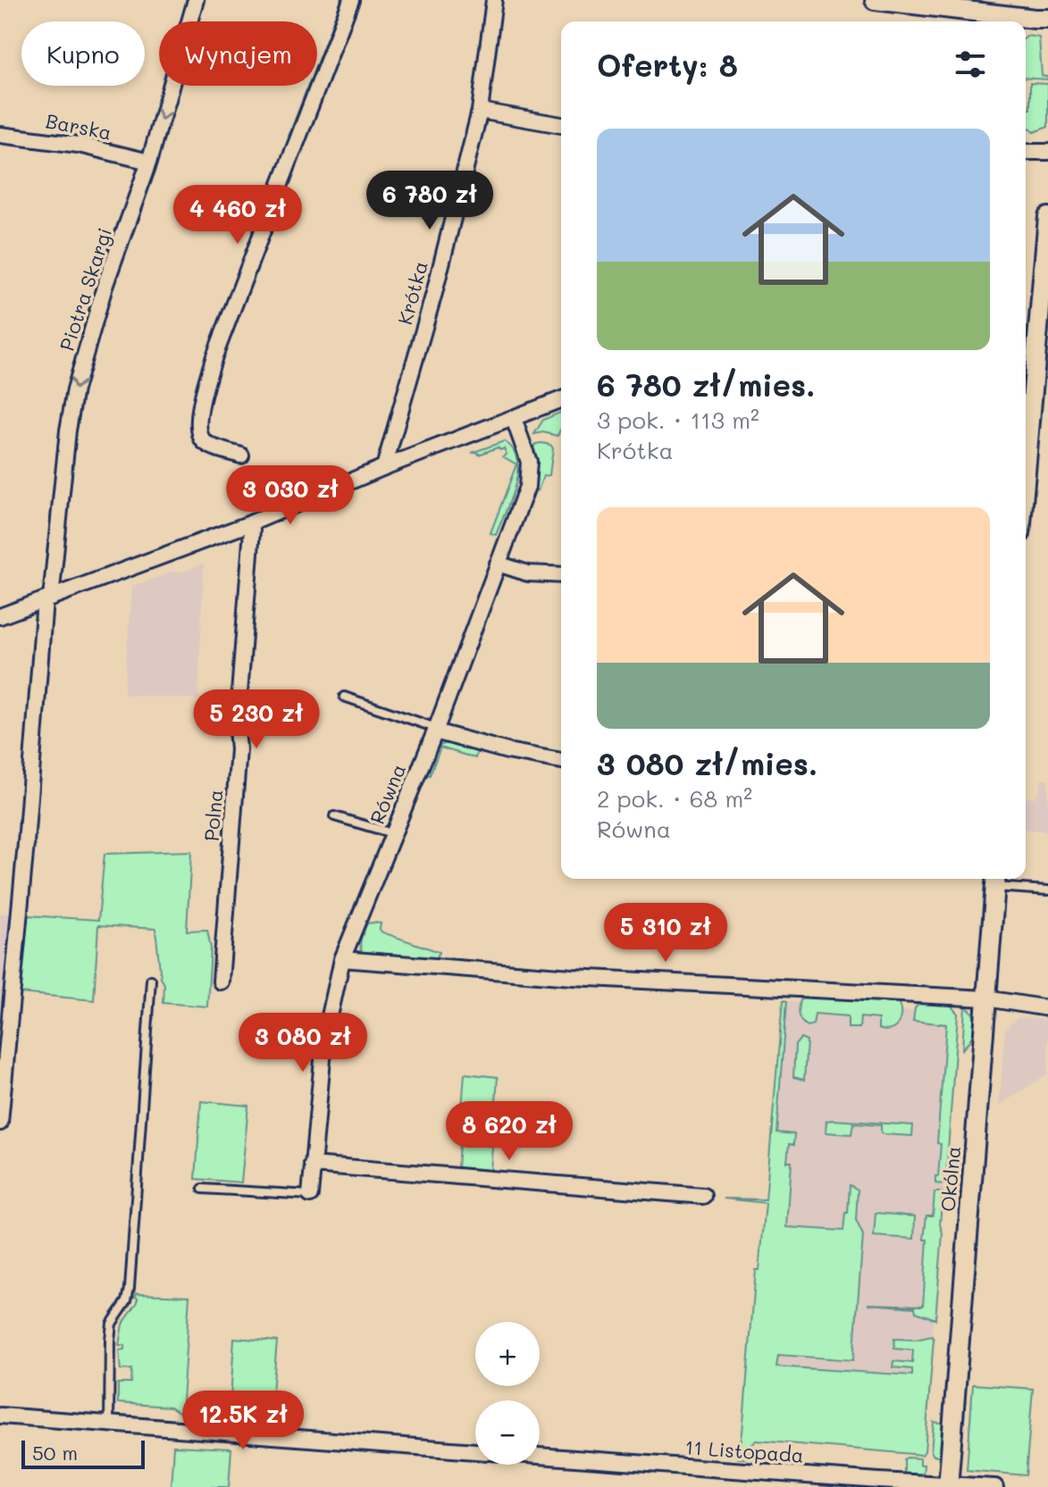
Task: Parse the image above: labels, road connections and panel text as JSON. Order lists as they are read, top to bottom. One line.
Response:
{"streets":{"street":["Barska","Piotra Skargi","Krótka","Równa","Polna","Okólna","11 Listopada"]},"crossings":[["Barska","Piotra Skargi"],["Okólna","11 Listopada"]],"one_way":["Piotra Skargi"],"scale_bar":"50 m","page":{"chip":["Kupno","Wynajem"],"heading":"Oferty: 8","list":[{"name":"6 780 zł/mies.","note":"3 pok. · 113 m² · Krótka"},{"name":"3 080 zł/mies.","note":"2 pok. · 68 m² · Równa"}],"price":["6 780 zł","4 460 zł","3 030 zł","5 230 zł","5 310 zł","3 080 zł","8 620 zł","12.5K zł"],"map_buttons":["+","−"],"scale":"50 m"}}
